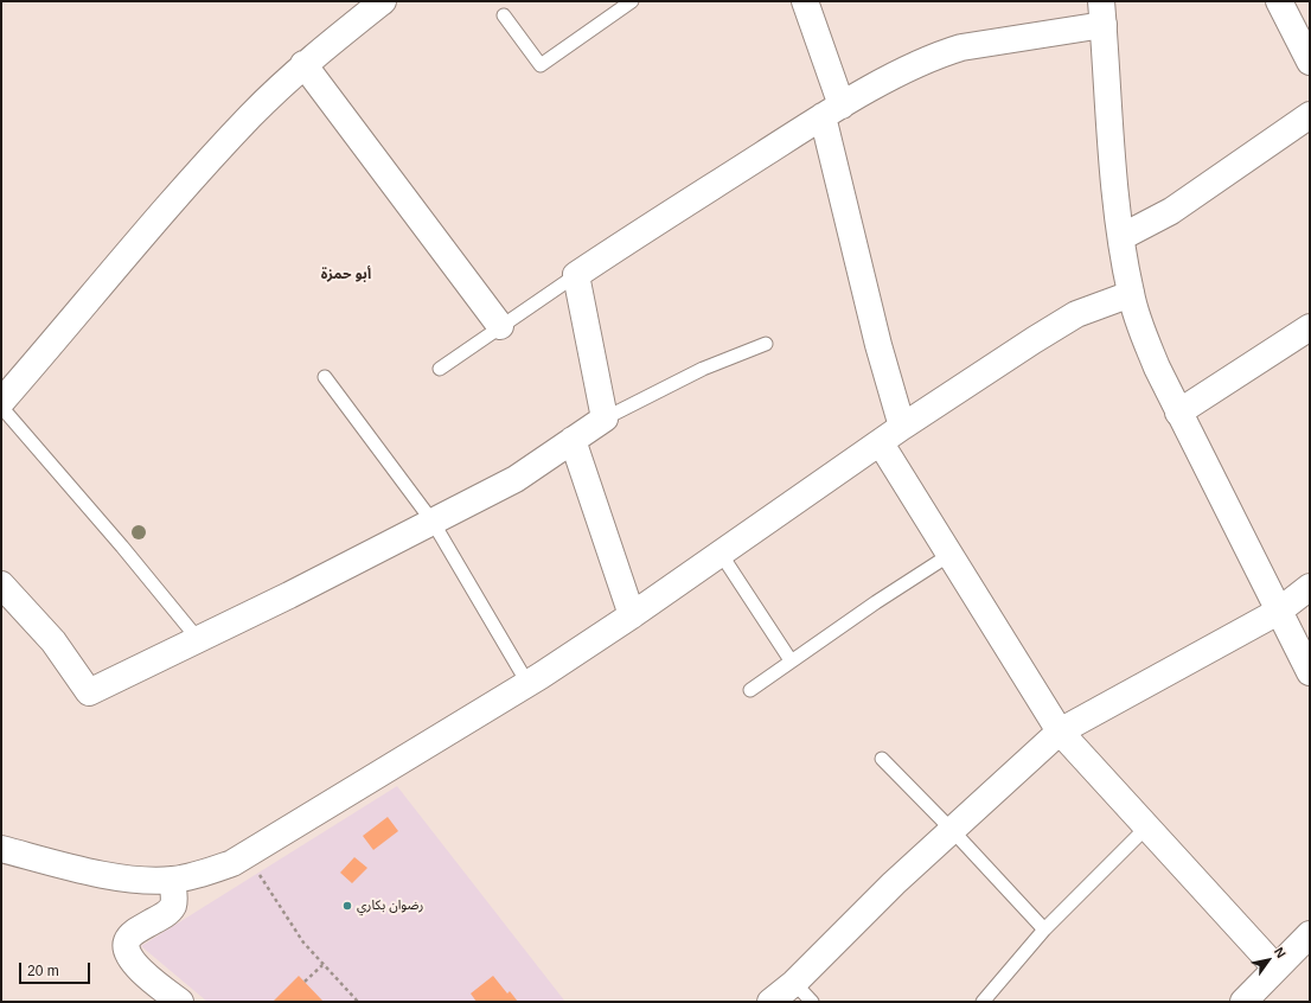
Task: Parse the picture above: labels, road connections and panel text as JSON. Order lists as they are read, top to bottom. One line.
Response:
{"districts":["أبو حمزة"],"places":["رضوان بكاري"],"scale_bar":"20 m","north":"top right"}
